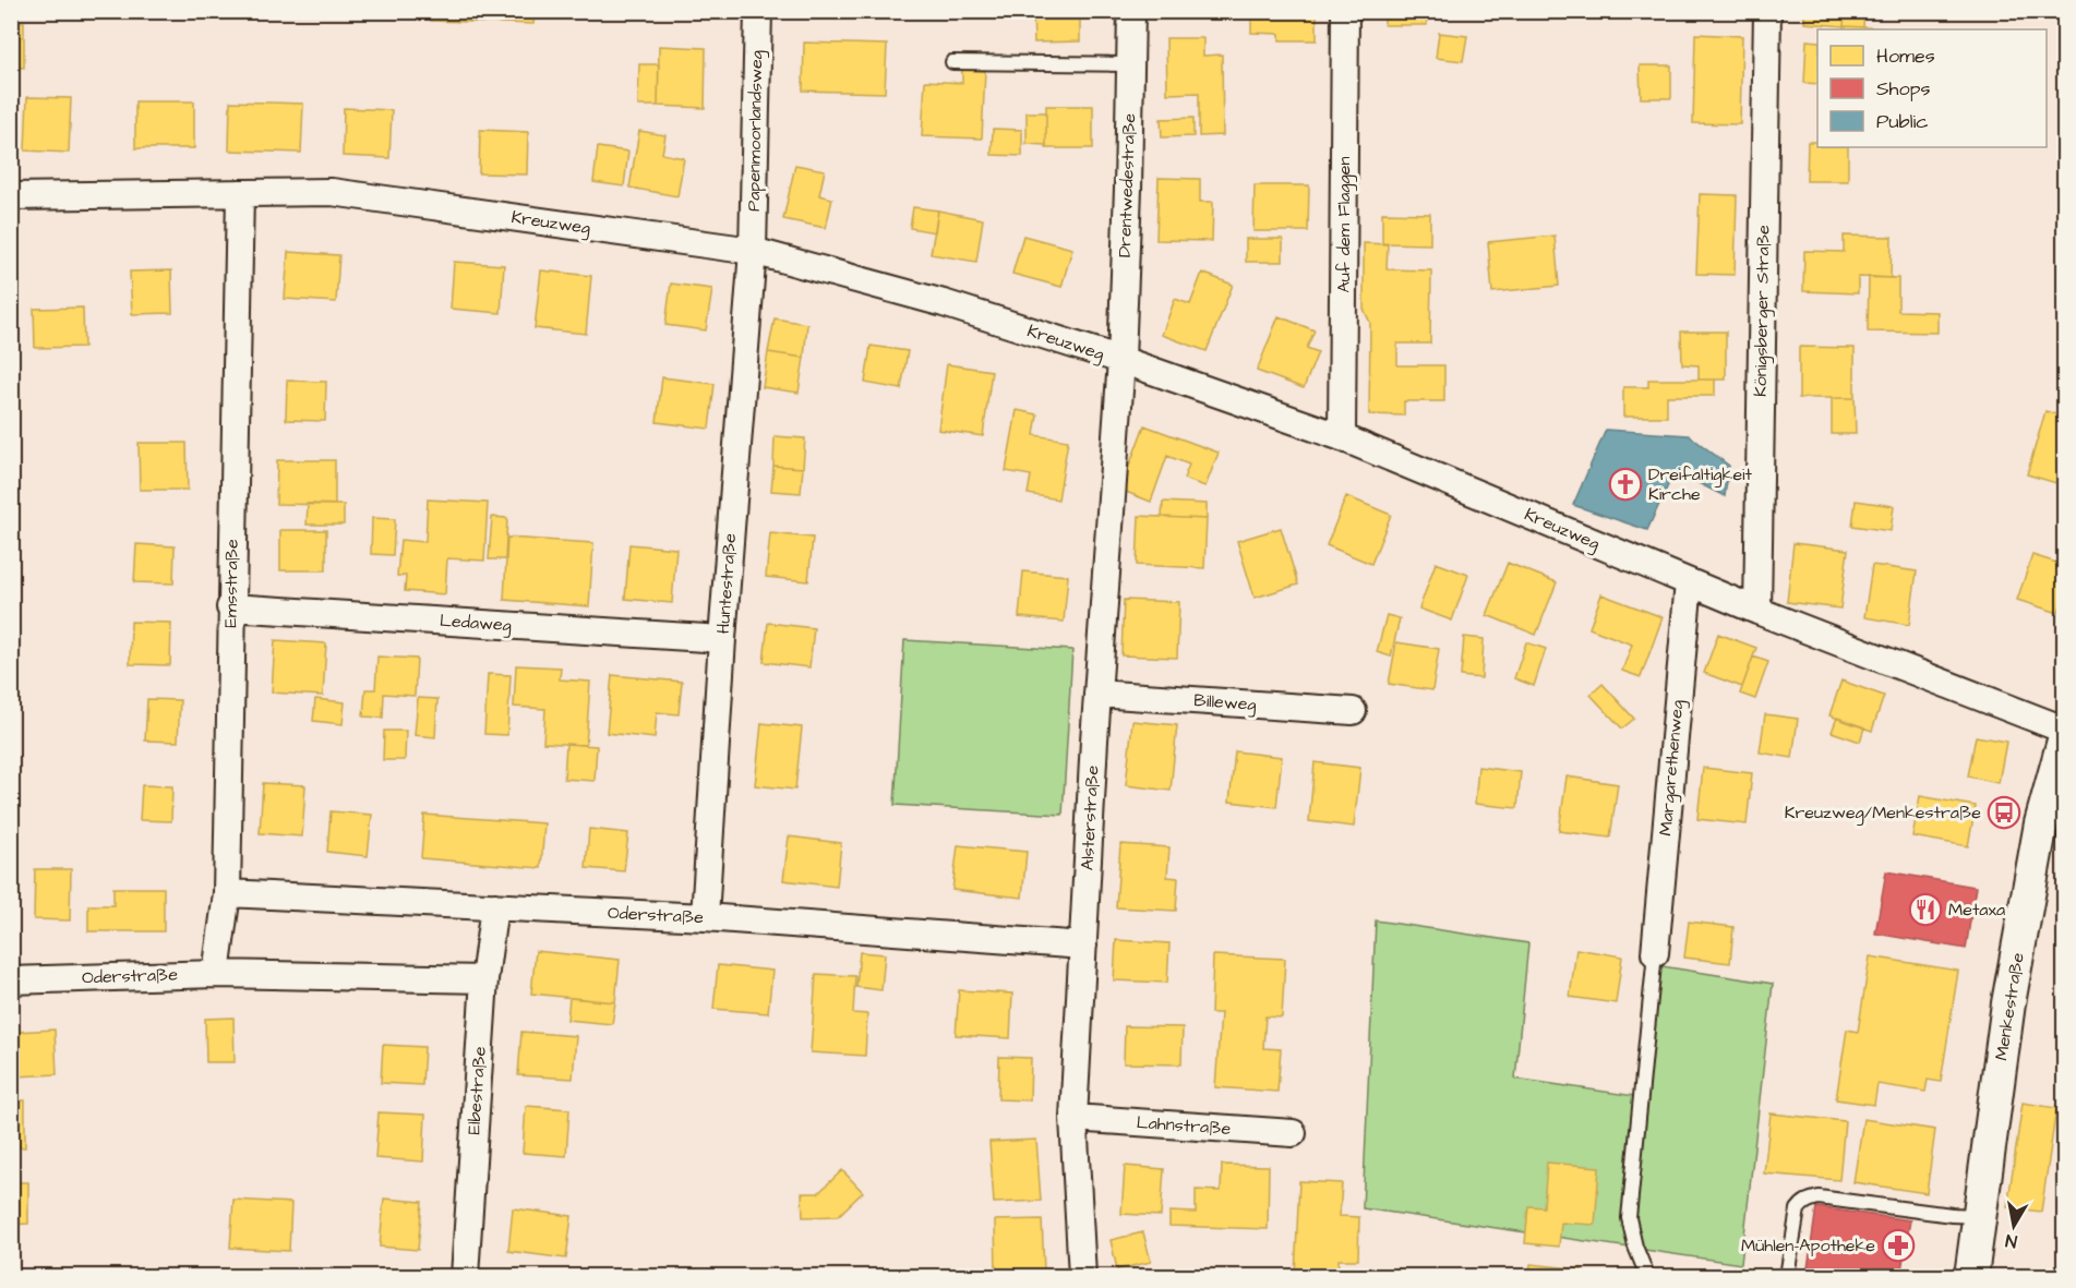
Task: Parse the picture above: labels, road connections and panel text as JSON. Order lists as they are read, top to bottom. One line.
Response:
{"streets":{"street":["Papenmoorlandsweg","Drentwedestraße","Kreuzweg","Auf dem Flaggen","Königsberger Straße","Emsstraße","Huntestraße","Ledaweg","Billeweg","Margarethenweg","Alsterstraße","Oderstraße","Menkestraße","Elbestraße","Lahnstraße"]},"crossings":[["Papenmoorlandsweg","Kreuzweg"],["Papenmoorlandsweg","Huntestraße"],["Drentwedestraße","Kreuzweg"],["Drentwedestraße","Alsterstraße"],["Kreuzweg","Auf dem Flaggen"],["Kreuzweg","Königsberger Straße"],["Kreuzweg","Emsstraße"],["Kreuzweg","Huntestraße"],["Kreuzweg","Margarethenweg"],["Kreuzweg","Alsterstraße"],["Emsstraße","Ledaweg"],["Emsstraße","Oderstraße"],["Huntestraße","Ledaweg"],["Huntestraße","Oderstraße"],["Billeweg","Alsterstraße"],["Alsterstraße","Oderstraße"],["Alsterstraße","Lahnstraße"],["Oderstraße","Elbestraße"]],"places":{"church":["Dreifaltigkeit Kirche"],"bus stop":["Kreuzweg/Menkestraße"],"restaurant":["Metaxa"],"pharmacy":["Mühlen-Apotheke"]},"legend":["Homes","Shops","Public"],"north":"bottom"}
